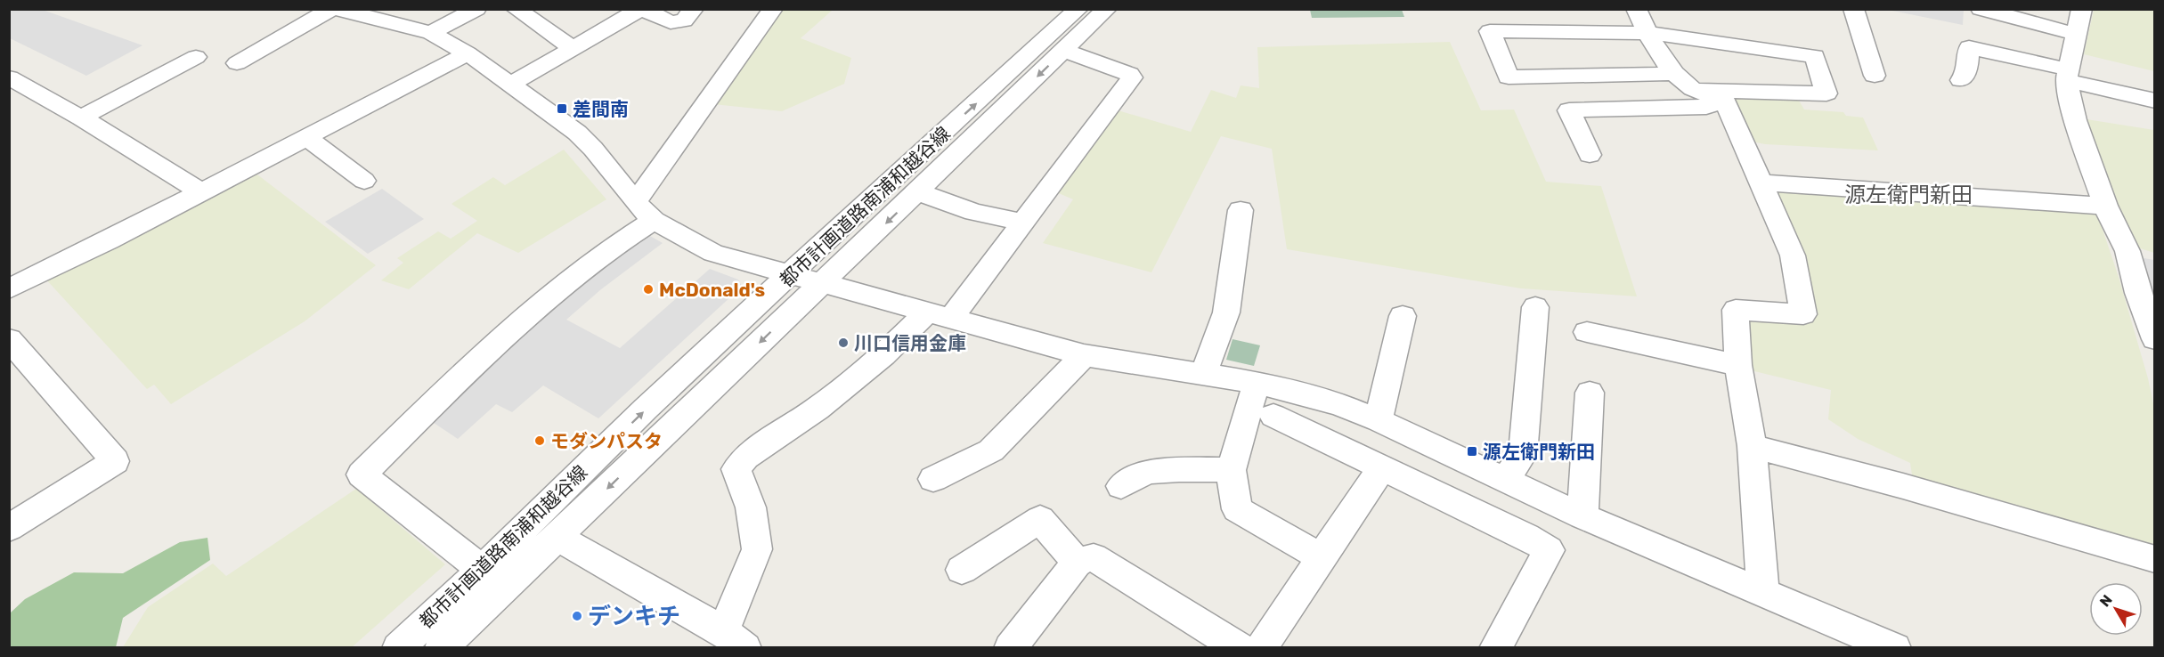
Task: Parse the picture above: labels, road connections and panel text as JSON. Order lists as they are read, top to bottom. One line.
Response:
{"streets":{"street":["都市計画道路南浦和越谷線"]},"districts":["源左衛門新田"],"places":{"transit":["差間南","源左衛門新田"],"other":["McDonald's","川口信用金庫","モダンパスタ","デンキチ"]},"north":"top left"}
